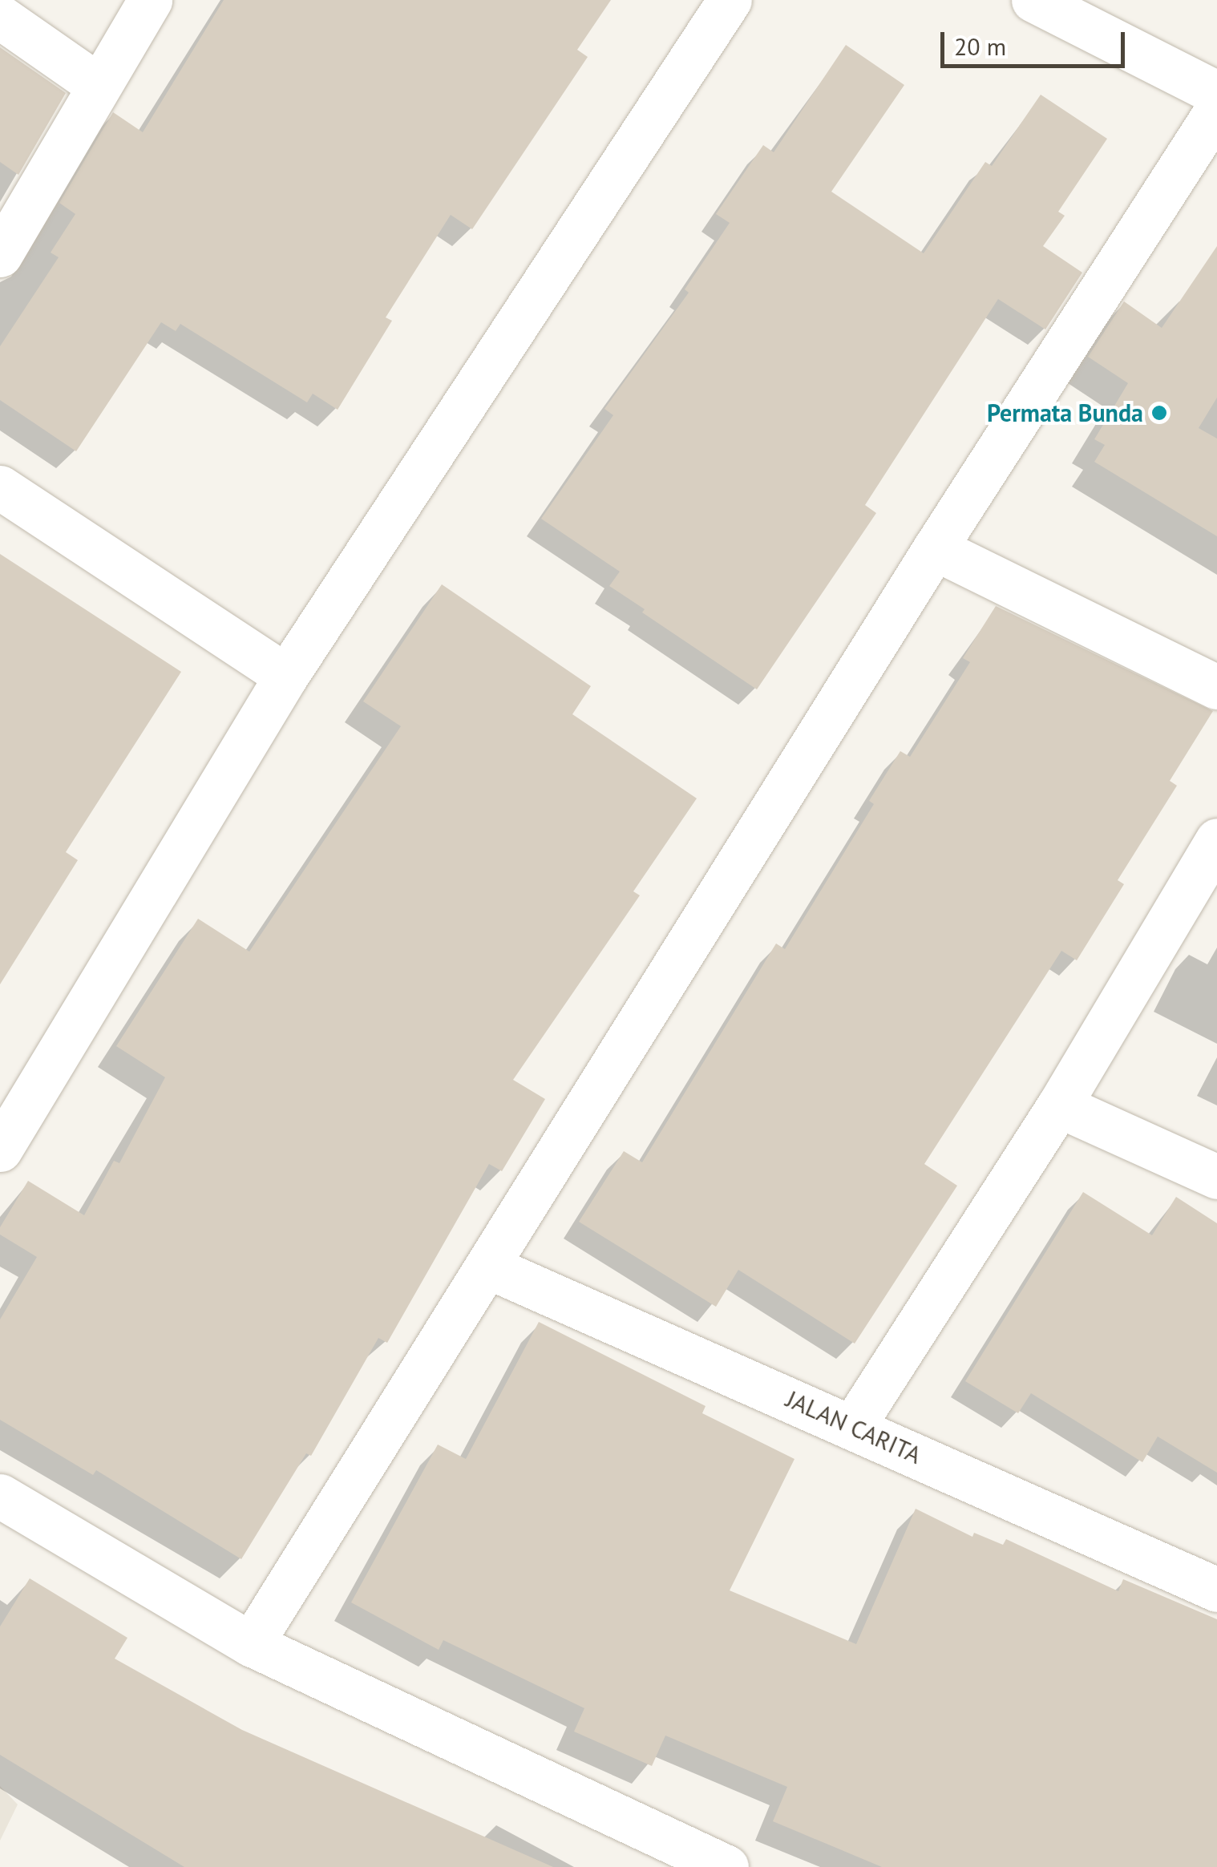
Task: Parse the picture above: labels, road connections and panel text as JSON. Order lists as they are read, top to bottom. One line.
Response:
{"streets":{"street":["JALAN CARITA"]},"places":["Permata Bunda"],"scale_bar":"20 m"}
